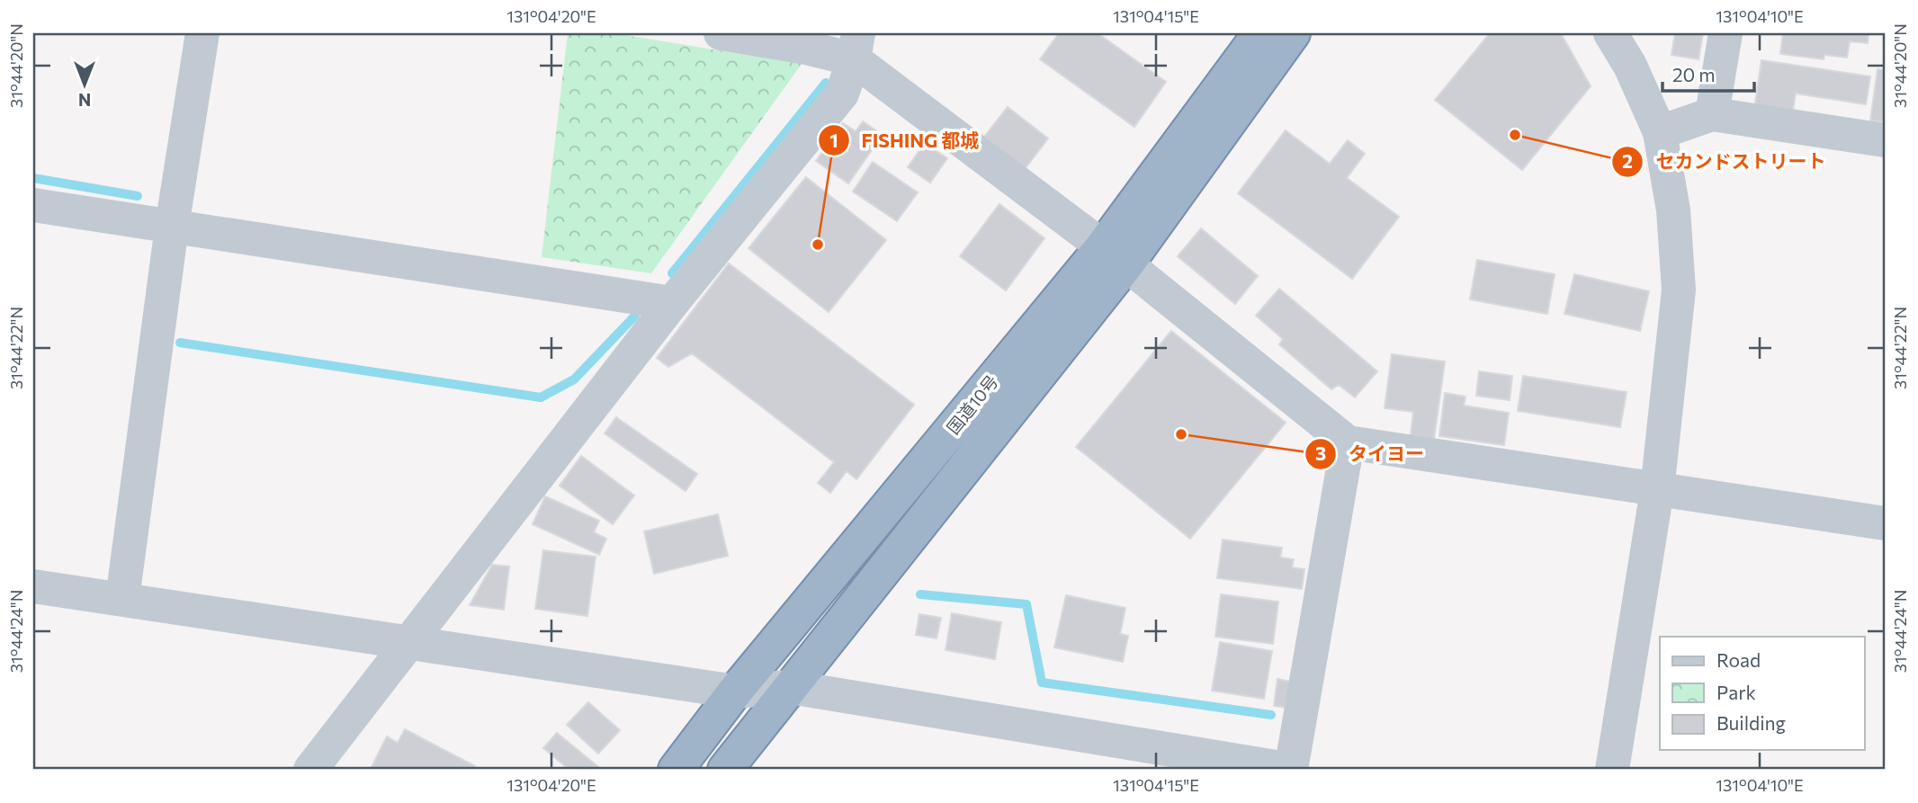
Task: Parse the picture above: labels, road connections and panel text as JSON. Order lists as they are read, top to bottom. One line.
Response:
{"streets":{"highway":["国道10号"]},"places":["セカンドストリート","FISHING 都城","タイヨー"],"legend":["Road","Park","Building"],"scale_bar":"20 m","north":"bottom","coordinates":["131°04'20\"E","131°04'15\"E","131°04'10\"E","31°44'20\"N","31°44'22\"N","31°44'24\"N"]}
